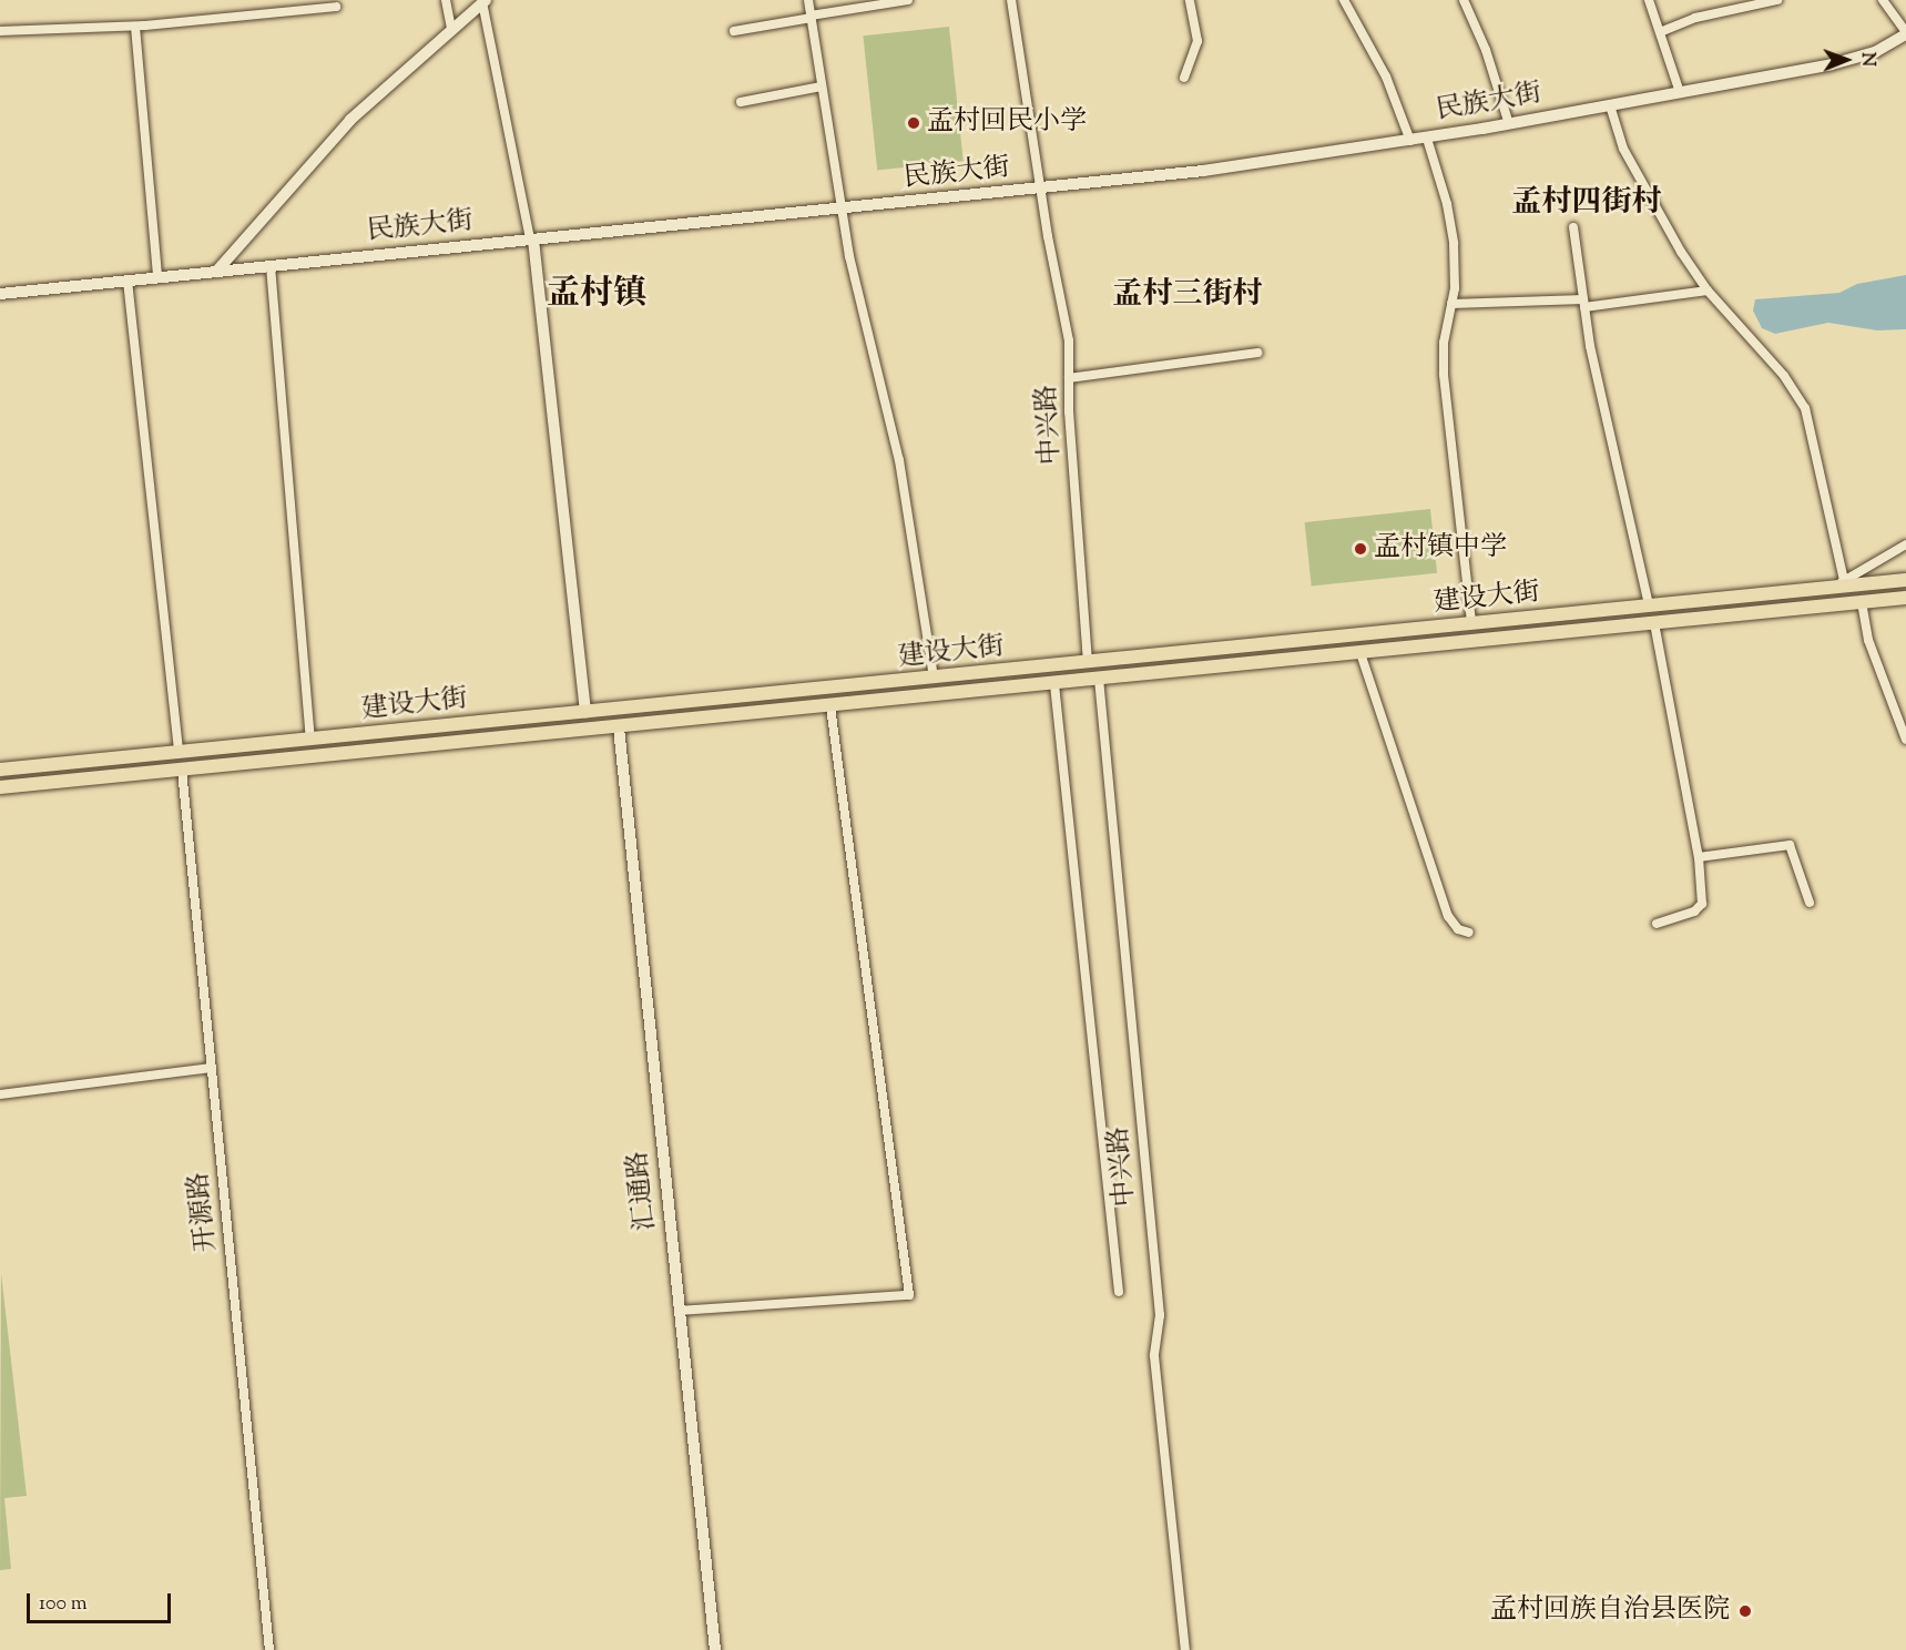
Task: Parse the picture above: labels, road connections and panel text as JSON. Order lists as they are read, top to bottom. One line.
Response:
{"streets":{"main road":["民族大街","建设大街","汇通路"],"street":["中兴路","开源路"]},"crossings":[["民族大街","中兴路"],["中兴路","建设大街"],["建设大街","汇通路"],["建设大街","开源路"]],"districts":["孟村四街村","孟村镇","孟村三街村"],"places":["孟村回民小学","孟村镇中学","孟村回族自治县医院"],"scale_bar":"100 m","north":"right"}
